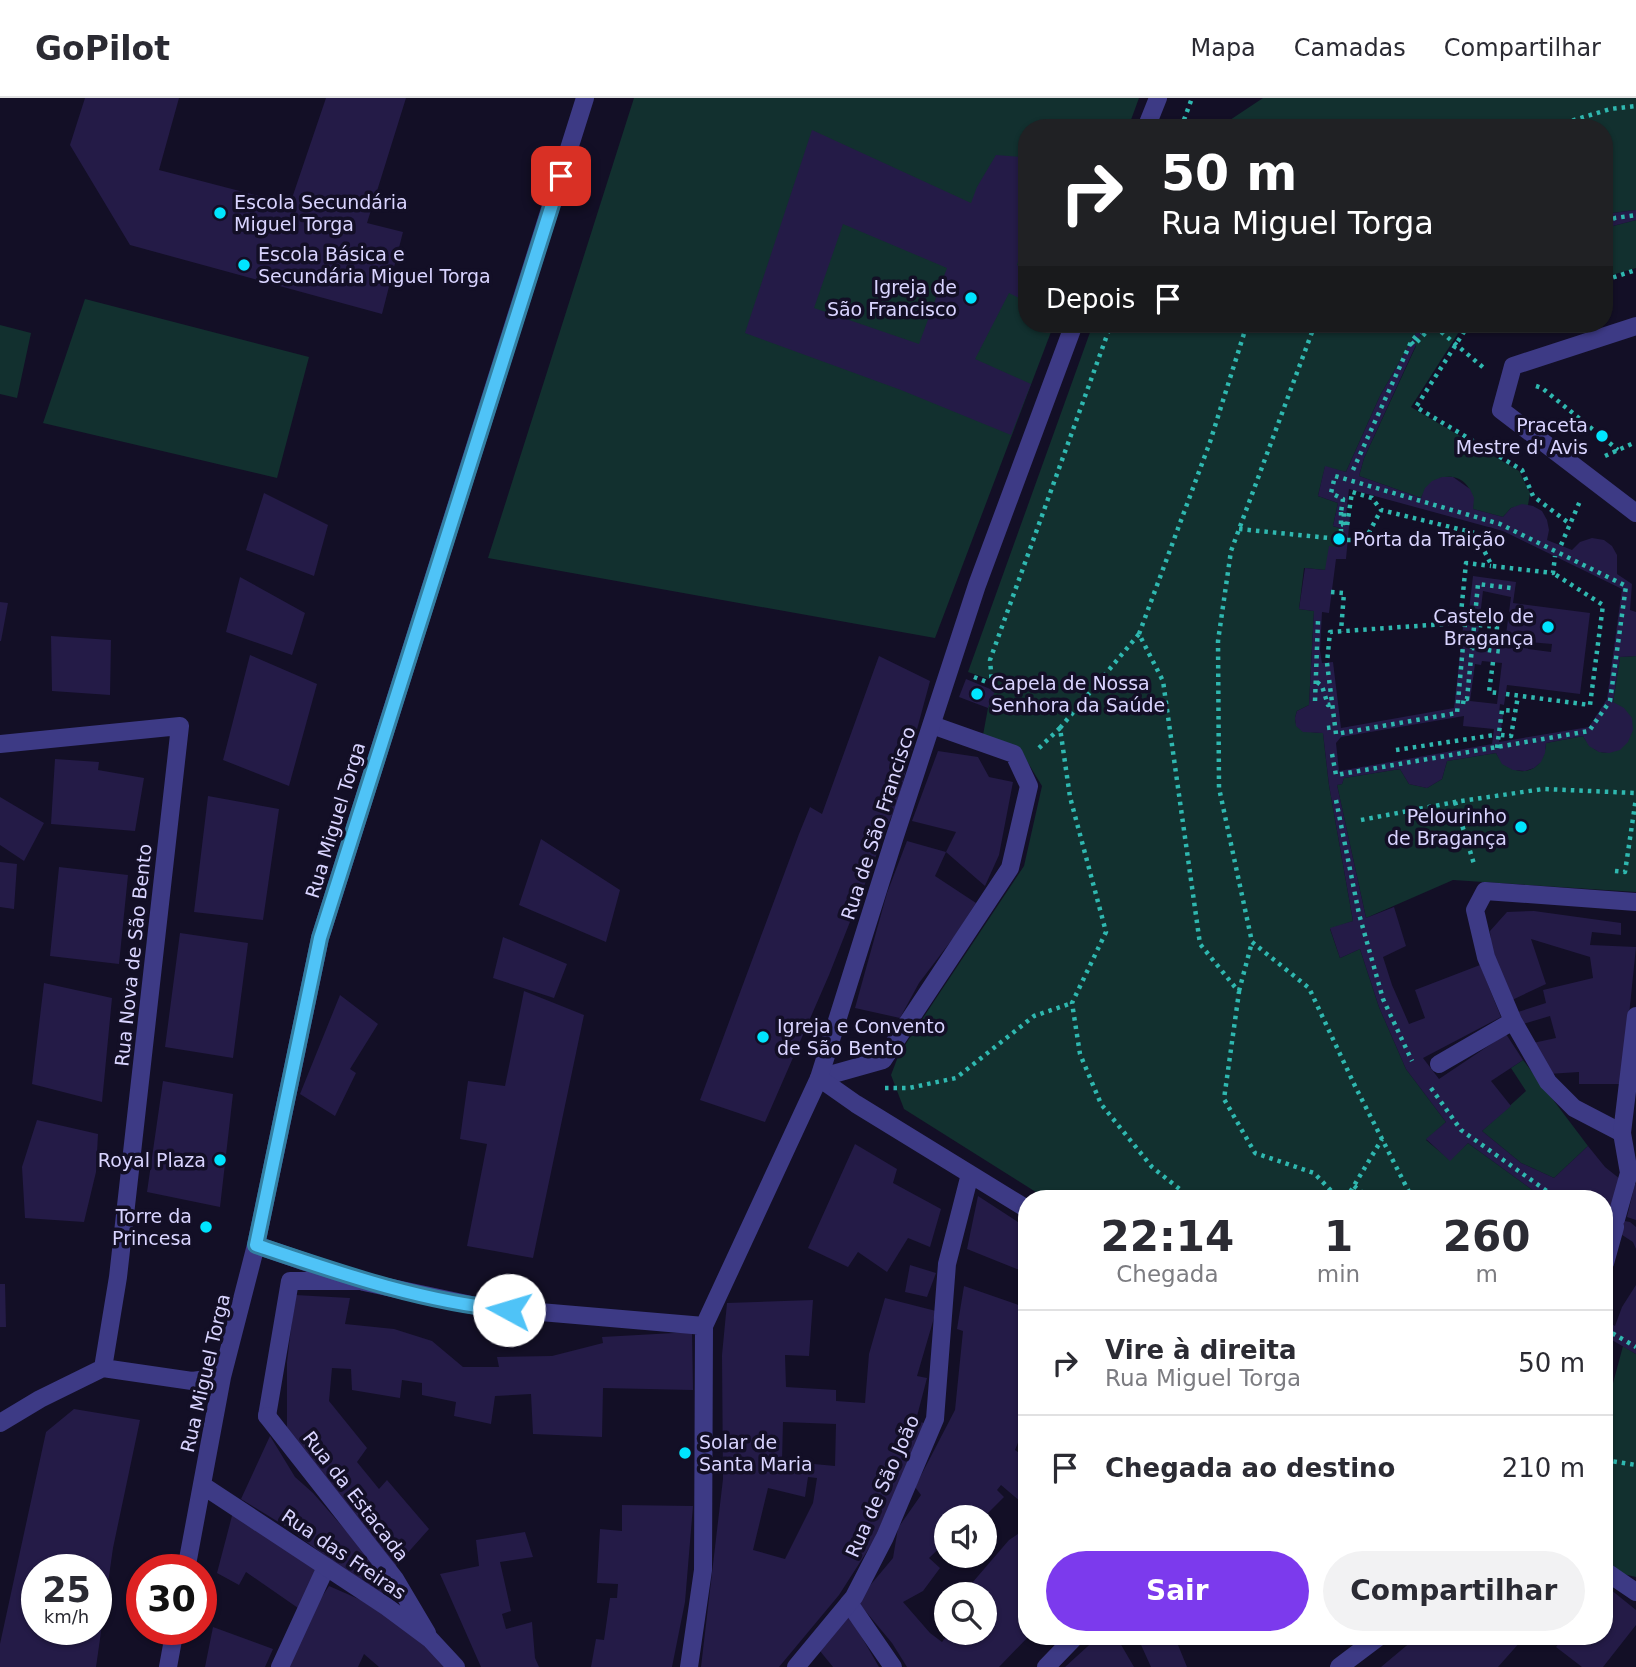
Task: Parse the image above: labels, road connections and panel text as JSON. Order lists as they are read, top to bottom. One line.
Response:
{"streets":{"street":["Rua Miguel Torga","Rua de São Francisco","Rua Nova de São Bento","Rua de São João","Rua da Estacada","Rua das Freiras"]},"crossings":[["Rua Miguel Torga","Rua das Freiras"],["Rua da Estacada","Rua das Freiras"]],"places":["Escola Secundária Miguel Torga","Escola Básica e Secundária Miguel Torga","Igreja de São Francisco","Praceta Mestre d' Avis","Porta da Traição","Castelo de Bragança","Capela de Nossa Senhora da Saúde","Pelourinho de Bragança","Igreja e Convento de São Bento","Royal Plaza","Torre da Princesa","Solar de Santa Maria"],"page":{"header":"GoPilot","nav":["Mapa","Camadas","Compartilhar"],"turn":["50 m","Rua Miguel Torga"],"then":"Depois","eta":["22:14","Chegada","1","min","260","m"],"list":[{"name":"Vire à direita","note":"Rua Miguel Torga","value":"50 m"},{"name":"Chegada ao destino","value":"210 m"}],"buttons":["Sair","Compartilhar"],"speed":"25 km/h","limit":"30"}}
